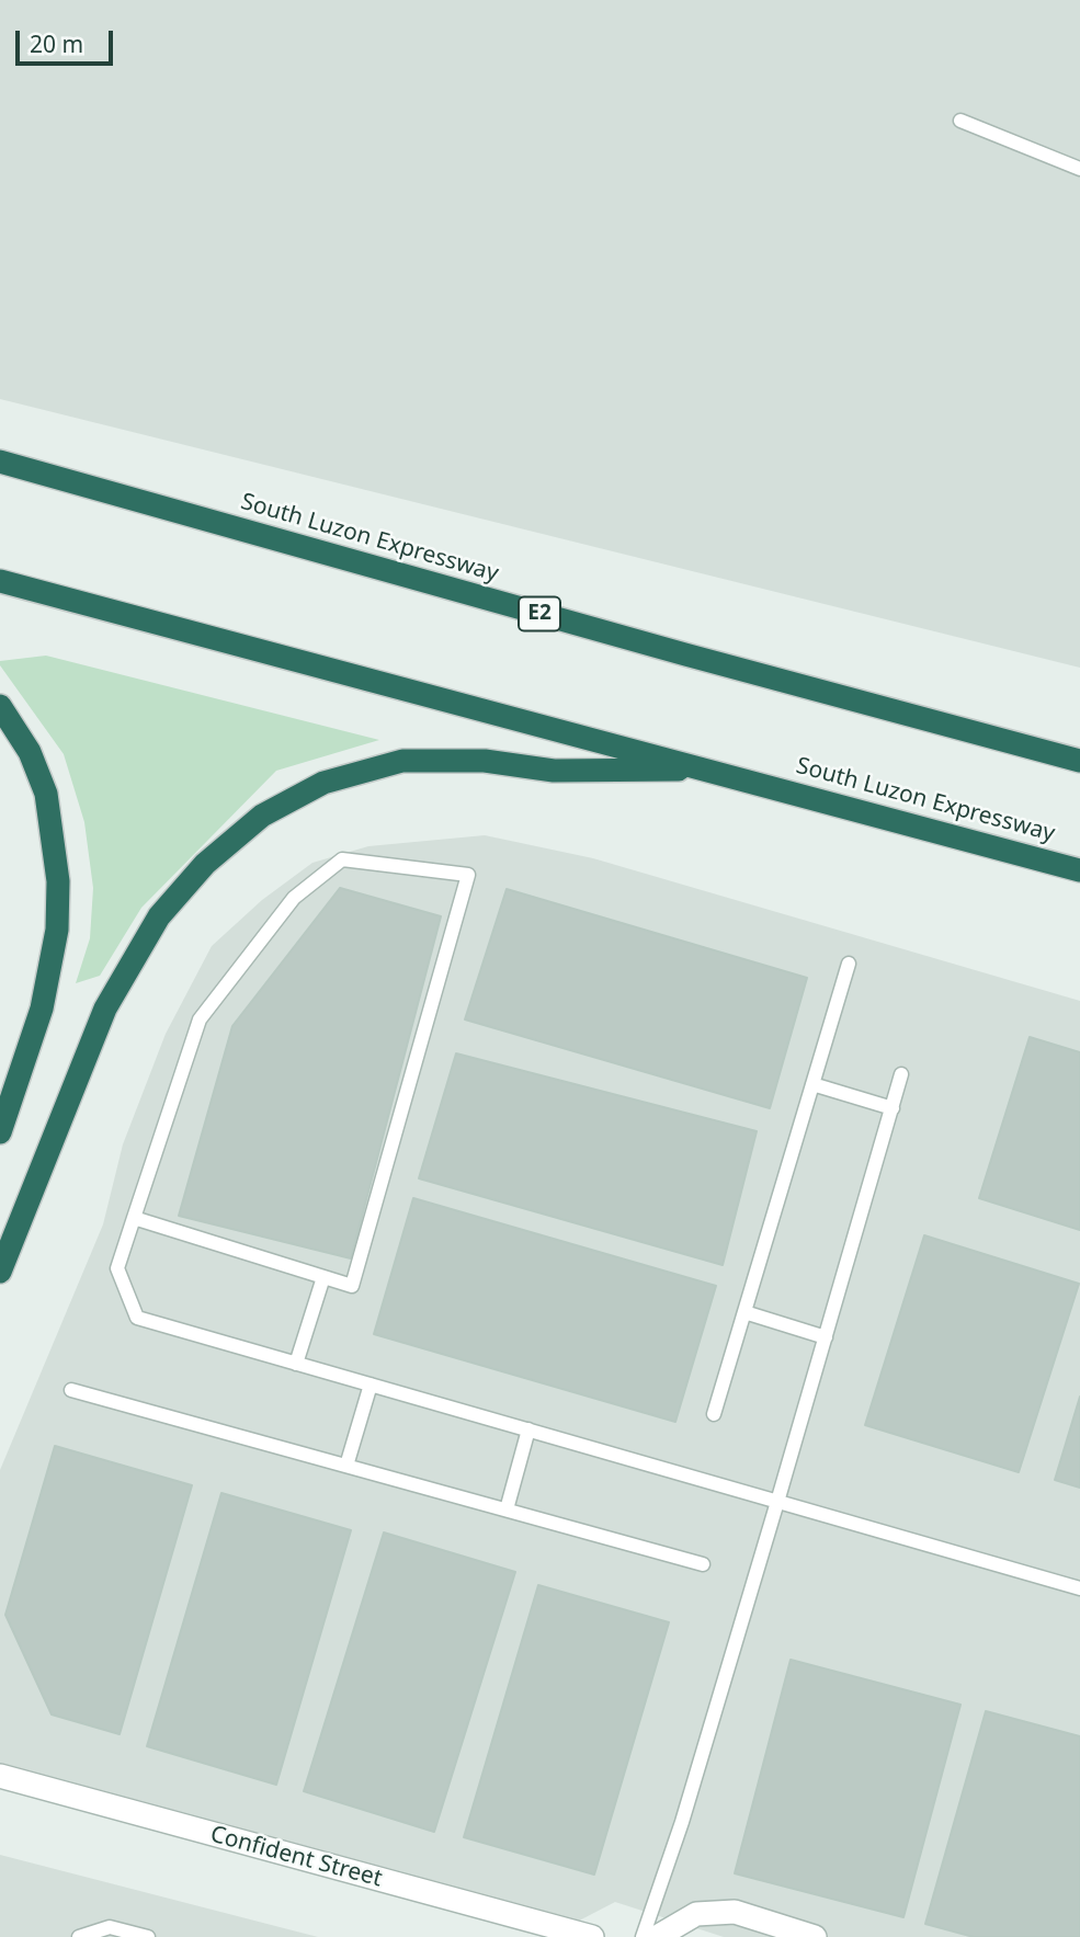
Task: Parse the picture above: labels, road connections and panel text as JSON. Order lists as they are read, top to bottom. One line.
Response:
{"streets":{"highway":["South Luzon Expressway","E2"],"street":["Confident Street"]},"scale_bar":"20 m"}
